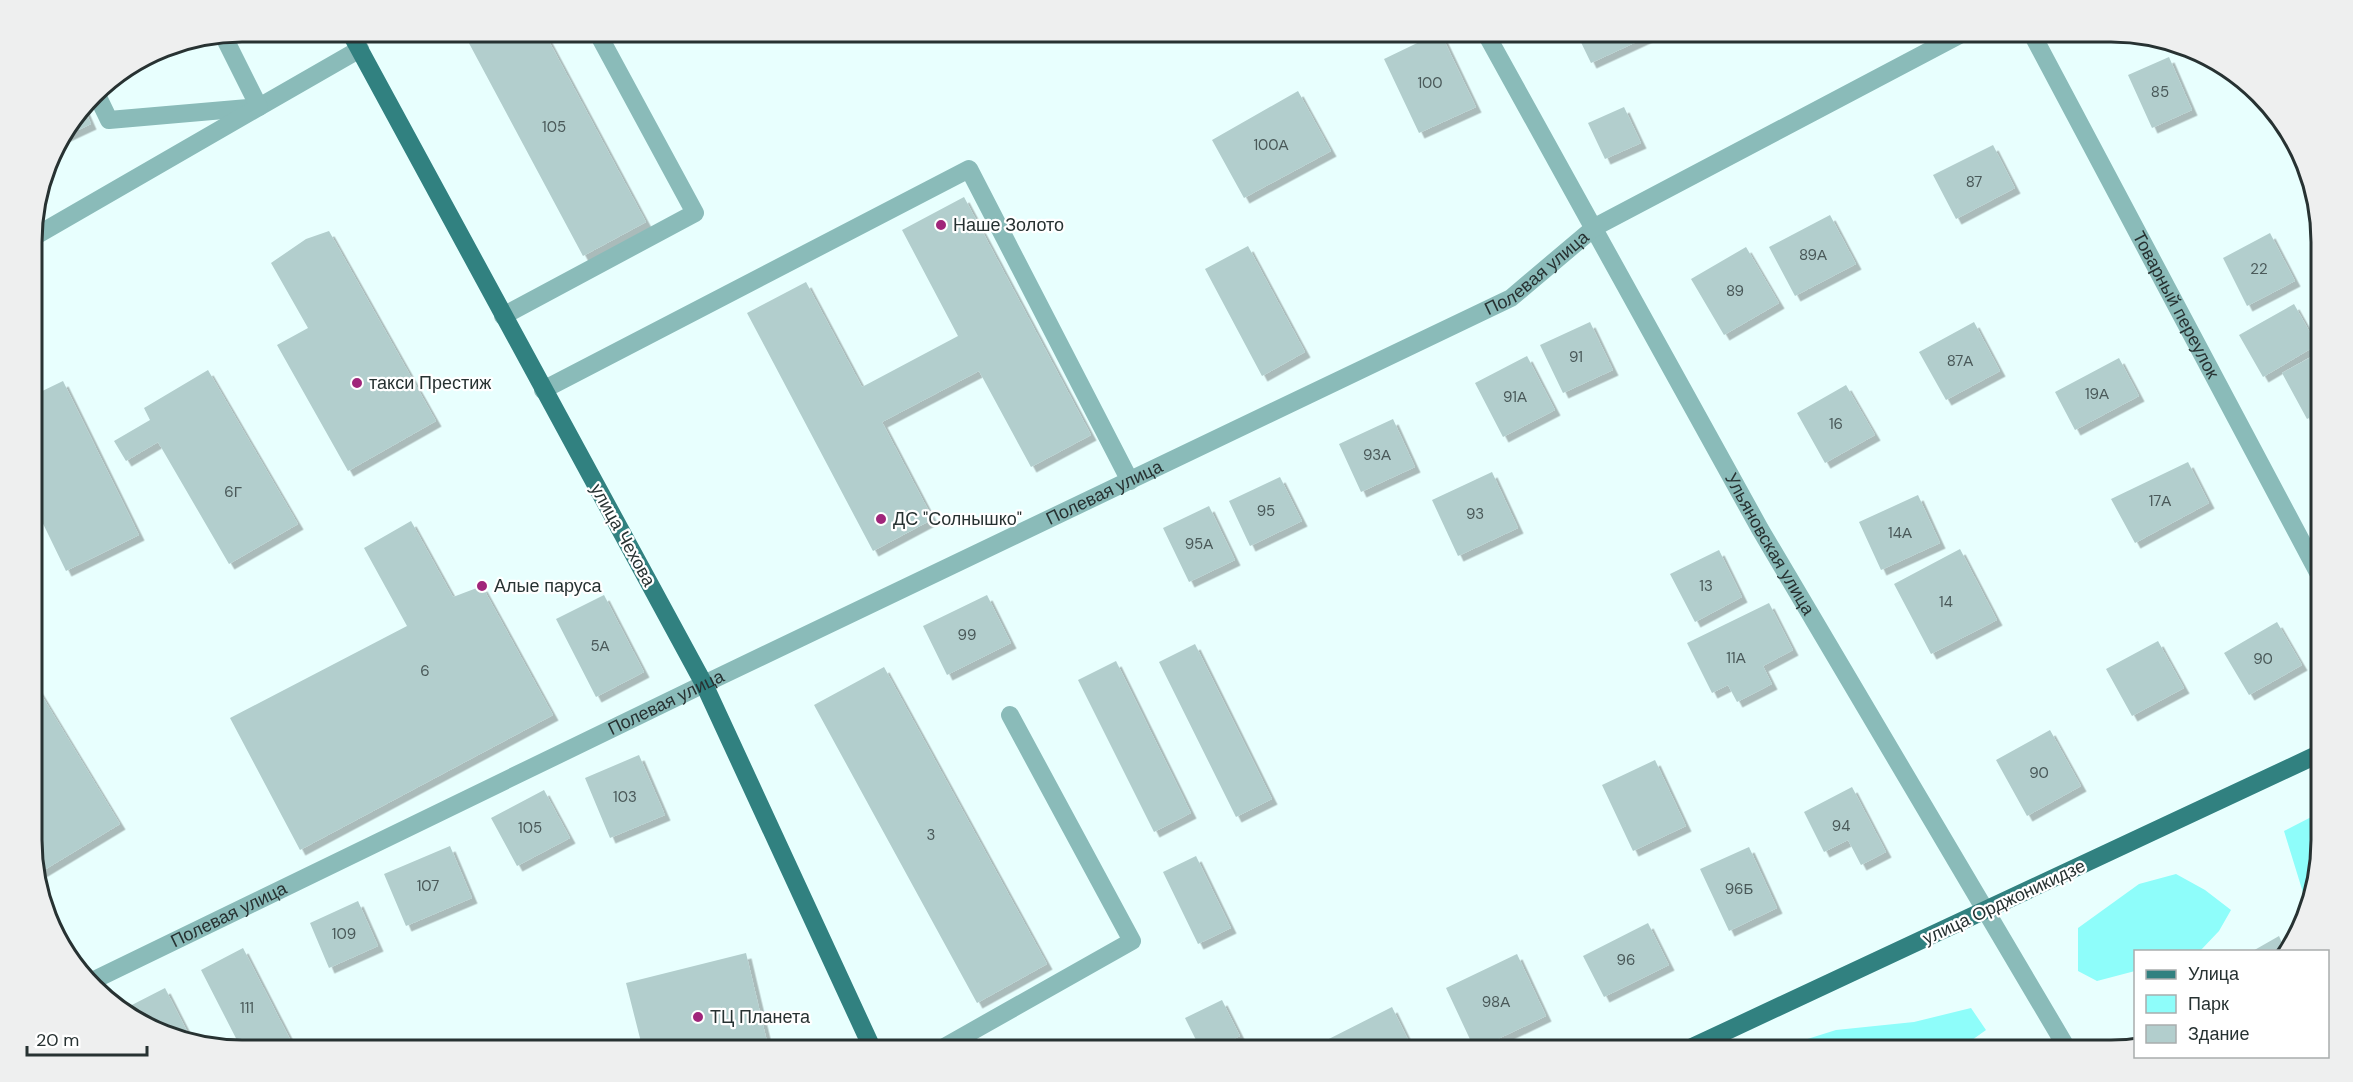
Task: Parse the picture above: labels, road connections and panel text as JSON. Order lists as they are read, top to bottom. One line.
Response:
{"streets":{"main road":["улица Чехова","улица Орджоникидзе"],"street":["Полевая улица","Товарный переулок","Ульяновская улица"]},"crossings":[["Полевая улица","улица Чехова"],["Полевая улица","Ульяновская улица"],["Ульяновская улица","улица Орджоникидзе"]],"places":["Наше Золото","такси Престиж","ДС \"Солнышко\"","Алые паруса","ТЦ Планета"],"house_numbers":["100","85","105","100А","87","89А","22","89","91","87А","19А","91А","16","93А","6Г","17А","95","93","14А","95А","13","14","99","5А","11А","90","6","90","103","94","105","3","107","96Б","109","96","98А","111"],"legend":["Улица","Парк","Здание"],"scale_bar":"20 m"}
